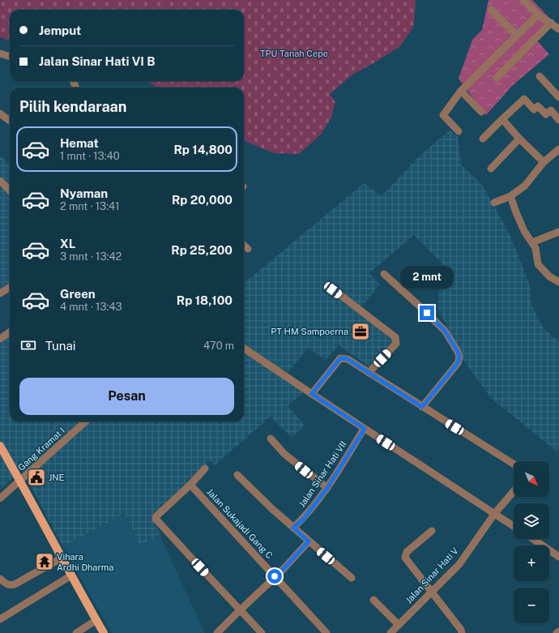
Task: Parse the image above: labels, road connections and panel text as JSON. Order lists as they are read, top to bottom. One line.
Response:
{"streets":{"street":["Gang Kramat I","Jalan Sinar Hati VII","Jalan Sukajadi Gang C","Jalan Sinar Hati V"]},"parks":["TPU Tanah Cepe"],"places":{"office":["PT HM Sampoerna"],"public building":["JNE"],"temple":["Vihara Ardhi Dharma"]},"north":"bottom right","page":{"banner":["Jemput","Jalan Sinar Hati VI B"],"heading":"Pilih kendaraan","list":[{"name":"Hemat","note":"1 mnt · 13:40","value":"Rp 14,800"},{"name":"Nyaman","note":"2 mnt · 13:41","value":"Rp 20,000"},{"name":"XL","note":"3 mnt · 13:42","value":"Rp 25,200"},{"name":"Green","note":"4 mnt · 13:43","value":"Rp 18,100"}],"bubble":"2 mnt","pay":["Tunai","470 m"],"buttons":"Pesan","map_buttons":["+","−"]}}
